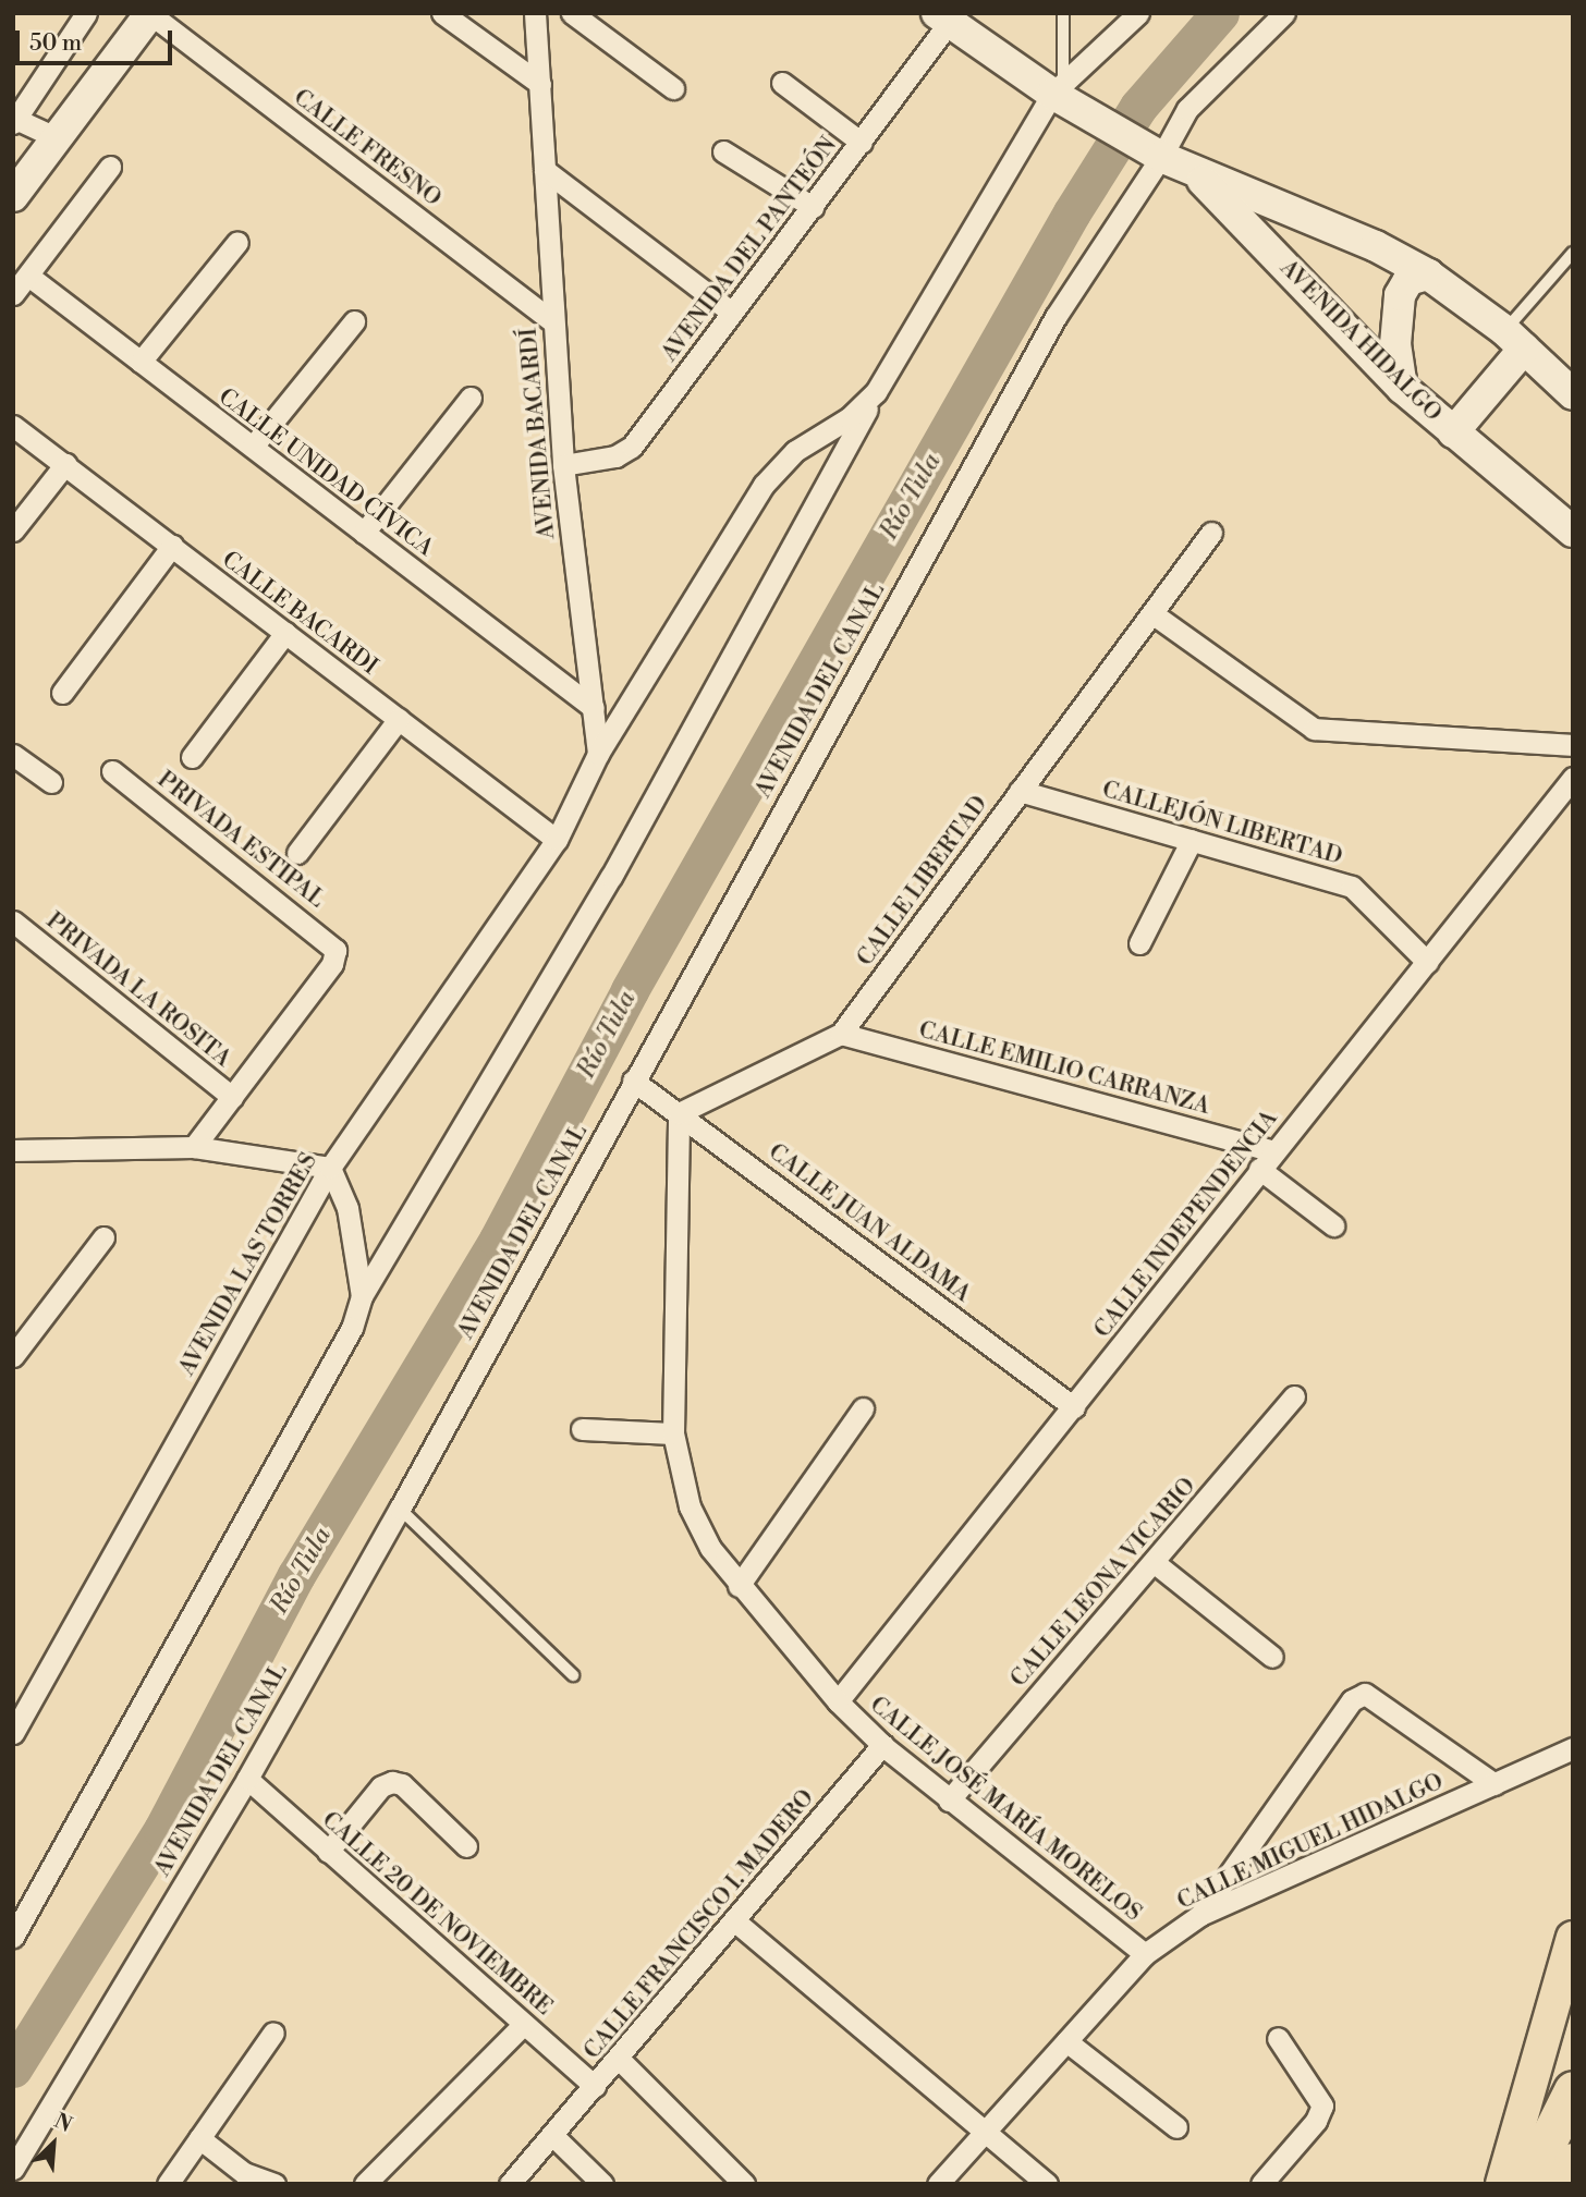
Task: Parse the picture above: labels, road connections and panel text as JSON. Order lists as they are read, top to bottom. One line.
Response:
{"streets":{"main road":["AVENIDA HIDALGO"],"street":["CALLE FRESNO","AVENIDA DEL PANTEÓN","AVENIDA BACARDÍ","CALLE UNIDAD CÍVICA","CALLE BACARDI","AVENIDA DEL CANAL","CALLEJÓN LIBERTAD","PRIVADA ESTIPAL","CALLE LIBERTAD","PRIVADA LA ROSITA","CALLE EMILIO CARRANZA","CALLE JUAN ALDAMA","CALLE INDEPENDENCIA","AVENIDA LAS TORRES","CALLE LEONA VICARIO","CALLE JOSÉ MARÍA MORELOS","CALLE MIGUEL HIDALGO","CALLE 20 DE NOVIEMBRE","CALLE FRANCISCO I. MADERO"]},"crossings":[["CALLE FRESNO","AVENIDA BACARDÍ"],["AVENIDA DEL PANTEÓN","AVENIDA HIDALGO"],["AVENIDA DEL PANTEÓN","AVENIDA BACARDÍ"],["AVENIDA HIDALGO","AVENIDA DEL CANAL"],["AVENIDA BACARDÍ","CALLE UNIDAD CÍVICA"],["CALLE BACARDI","AVENIDA LAS TORRES"],["AVENIDA DEL CANAL","CALLE JUAN ALDAMA"],["AVENIDA DEL CANAL","CALLE 20 DE NOVIEMBRE"],["CALLEJÓN LIBERTAD","CALLE LIBERTAD"],["CALLEJÓN LIBERTAD","CALLE INDEPENDENCIA"],["PRIVADA ESTIPAL","PRIVADA LA ROSITA"],["CALLE LIBERTAD","CALLE EMILIO CARRANZA"],["CALLE LIBERTAD","CALLE JUAN ALDAMA"],["CALLE LIBERTAD","CALLE JOSÉ MARÍA MORELOS"],["CALLE EMILIO CARRANZA","CALLE INDEPENDENCIA"],["CALLE JUAN ALDAMA","CALLE INDEPENDENCIA"],["CALLE JUAN ALDAMA","CALLE JOSÉ MARÍA MORELOS"],["CALLE INDEPENDENCIA","CALLE JOSÉ MARÍA MORELOS"],["CALLE LEONA VICARIO","CALLE JOSÉ MARÍA MORELOS"],["CALLE JOSÉ MARÍA MORELOS","CALLE MIGUEL HIDALGO"],["CALLE JOSÉ MARÍA MORELOS","CALLE FRANCISCO I. MADERO"],["CALLE 20 DE NOVIEMBRE","CALLE FRANCISCO I. MADERO"]],"water":["Río Tula"],"scale_bar":"50 m","north":"top right"}
